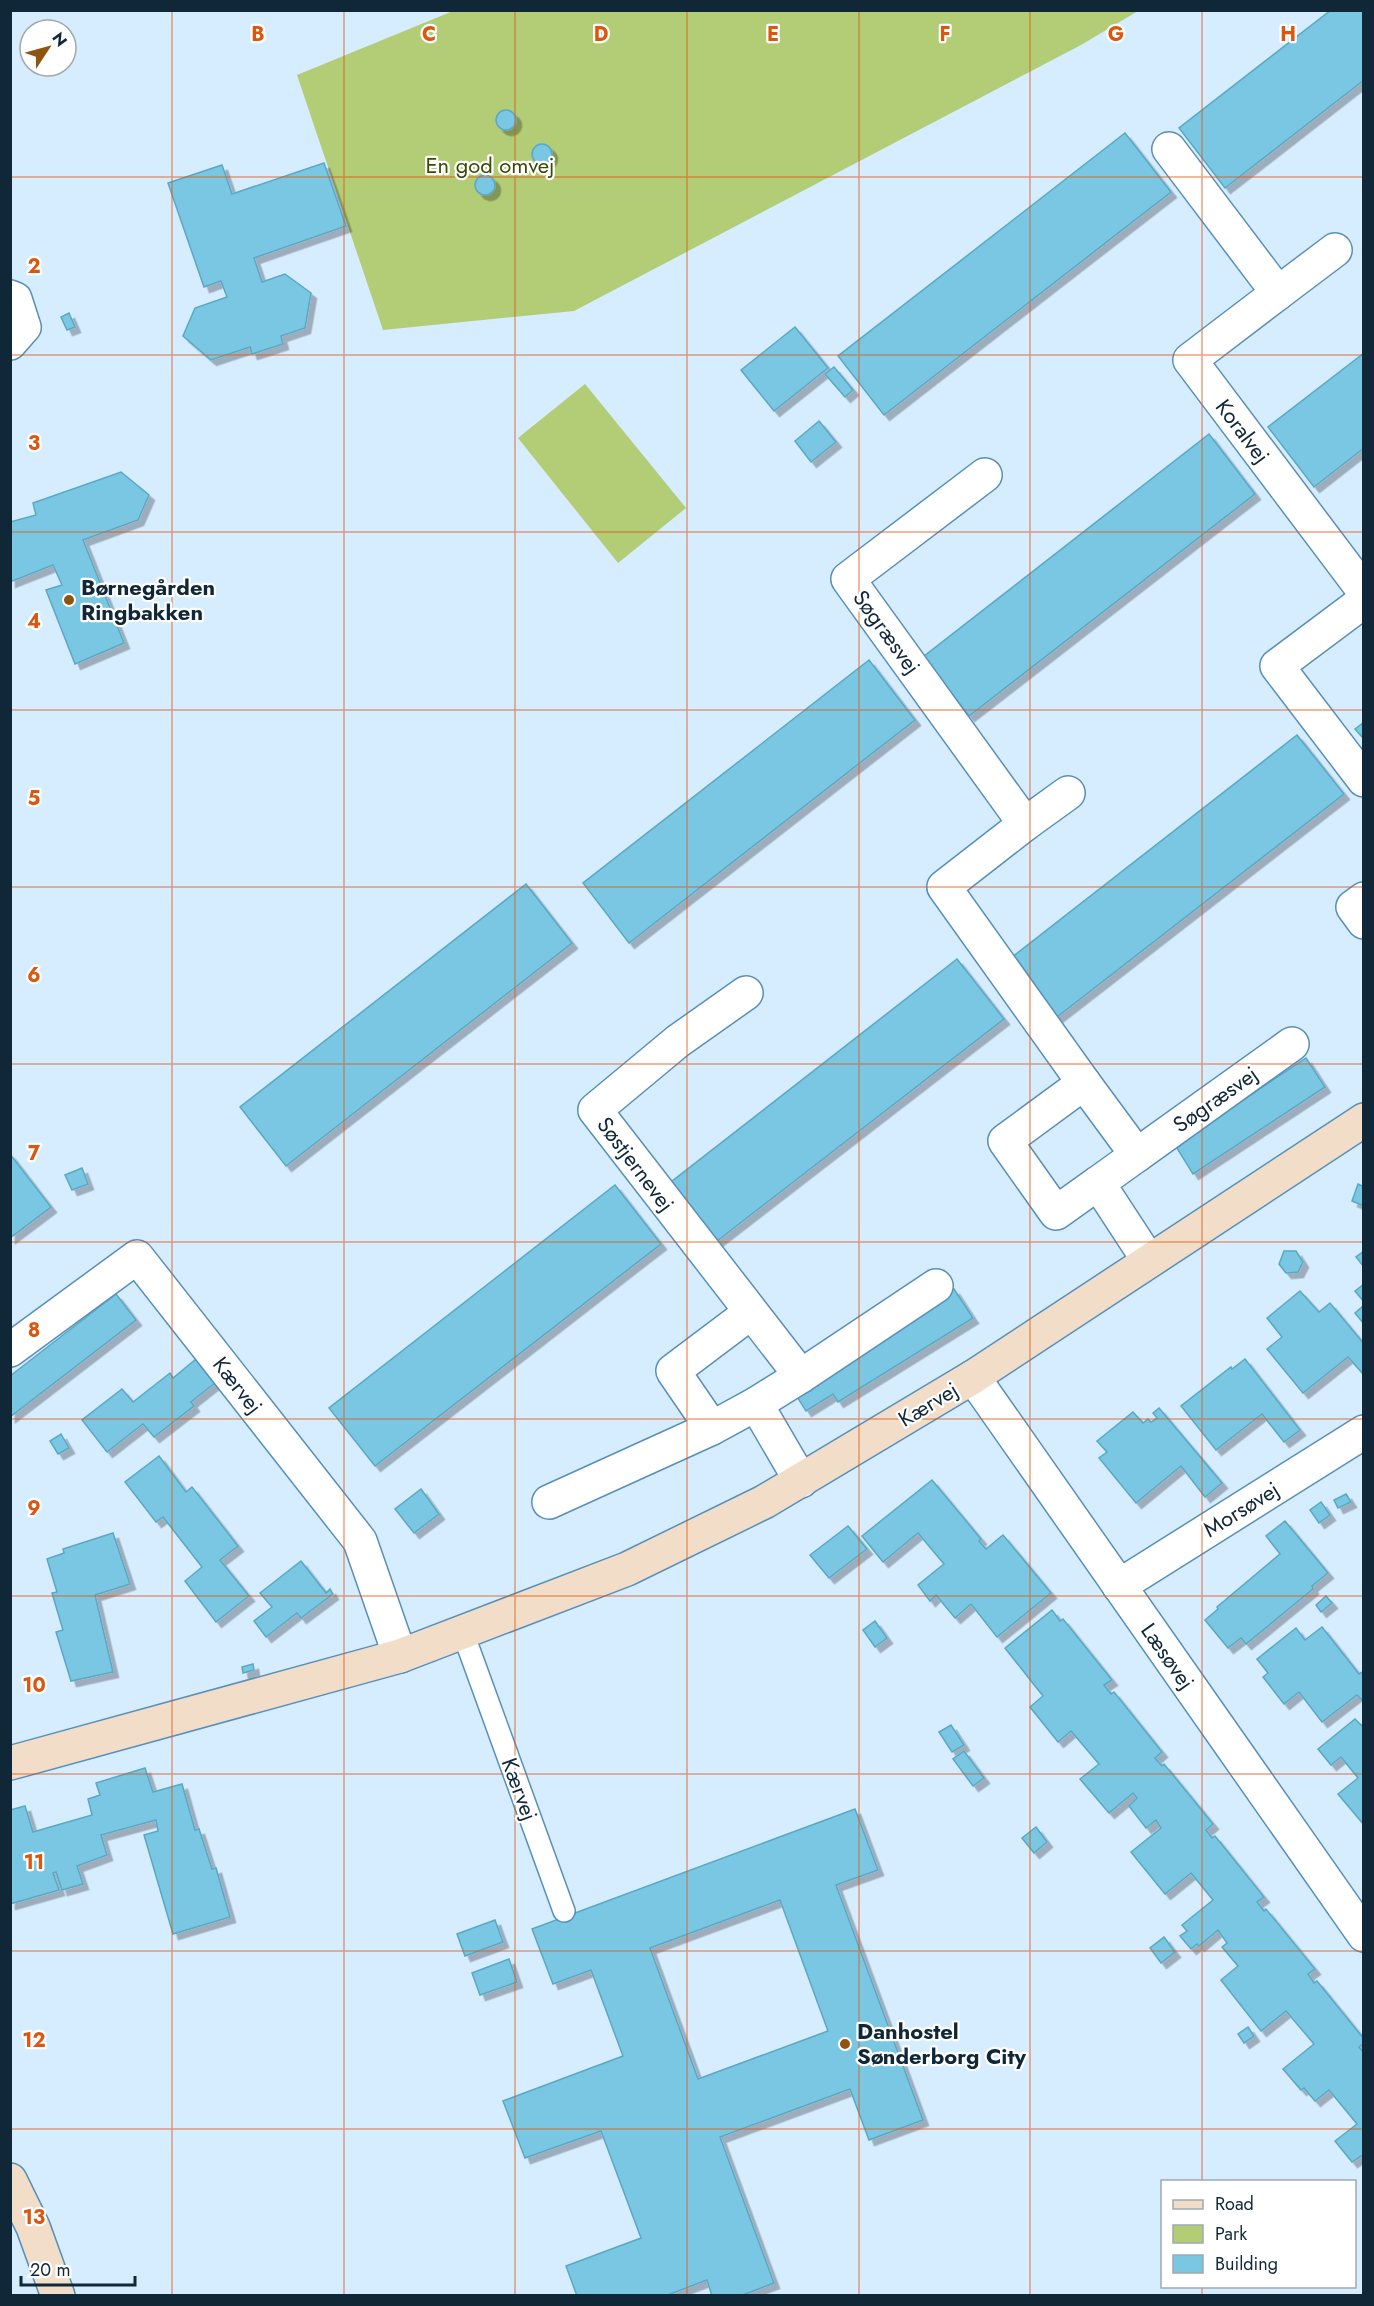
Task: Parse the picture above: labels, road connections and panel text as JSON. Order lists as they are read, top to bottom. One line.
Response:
{"streets":{"street":["Koralvej","Søgræsvej","Søstjernevej","Kærvej","Morsøvej","Læsøvej"]},"crossings":[["Kærvej","Læsøvej"],["Morsøvej","Læsøvej"]],"parks":["En god omvej"],"places":["Børnegården Ringbakken","Danhostel Sønderborg City"],"legend":["Road","Park","Building"],"scale_bar":"20 m","north":"top right","grid":{"columns":["B","C","D","E","F","G","H"],"rows":["2","3","4","5","6","7","8","9","10","11","12","13"]}}
